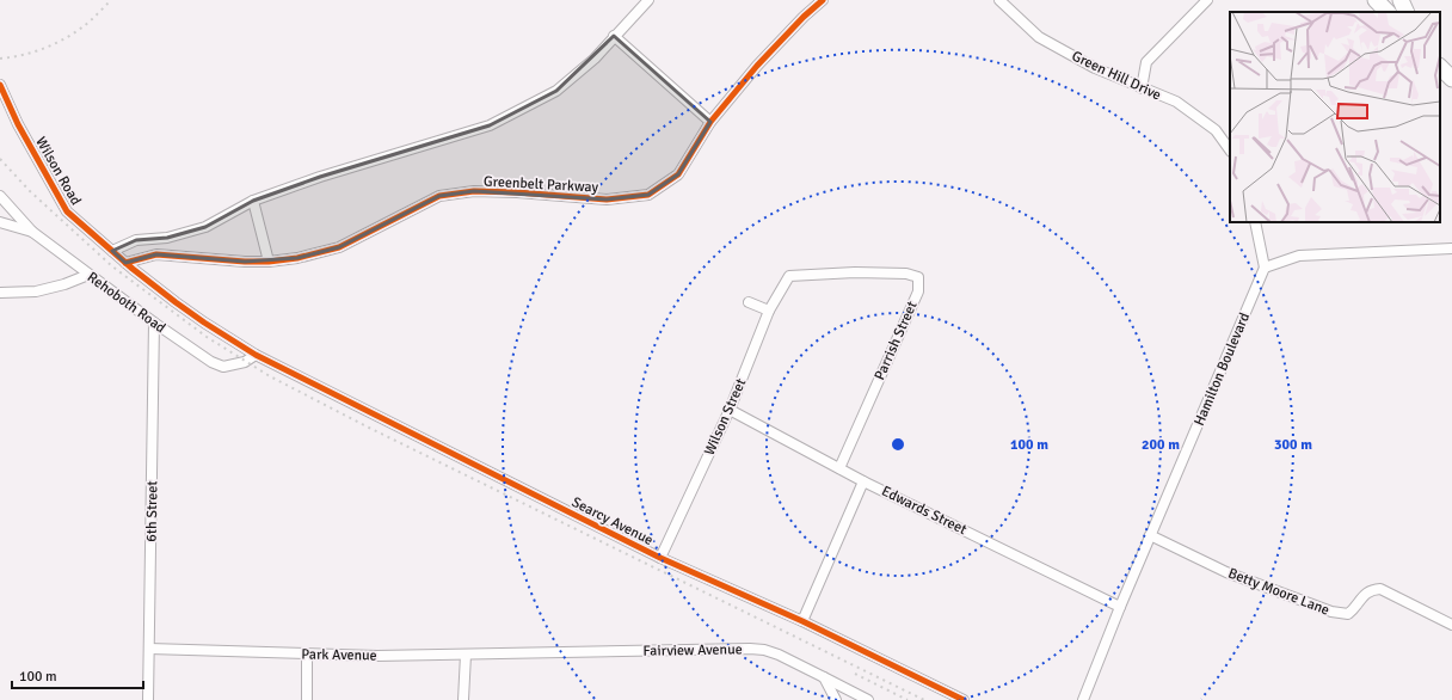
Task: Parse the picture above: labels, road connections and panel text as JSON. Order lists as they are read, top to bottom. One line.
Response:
{"streets":{"street":["Green Hill Drive","Wilson Road","Greenbelt Parkway","Rehoboth Road","Parrish Street","Hamilton Boulevard","Wilson Street","Edwards Street","6th Street","Searcy Avenue","Betty Moore Lane","Fairview Avenue","Park Avenue"]},"crossings":[["Wilson Road","Greenbelt Parkway"],["Wilson Road","Rehoboth Road"],["Wilson Road","Searcy Avenue"],["Rehoboth Road","6th Street"],["Rehoboth Road","Searcy Avenue"],["Parrish Street","Wilson Street"],["Parrish Street","Edwards Street"],["Hamilton Boulevard","Edwards Street"],["Hamilton Boulevard","Betty Moore Lane"],["Wilson Street","Edwards Street"],["Wilson Street","Searcy Avenue"],["6th Street","Park Avenue"],["Fairview Avenue","Park Avenue"]],"scale_bar":"100 m","rings":["100 m","200 m","300 m"]}
